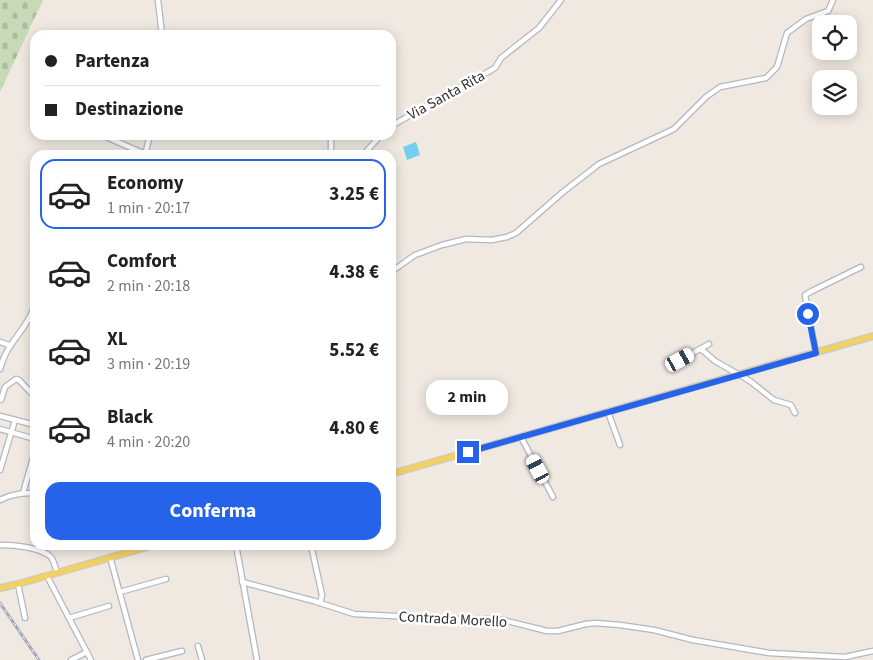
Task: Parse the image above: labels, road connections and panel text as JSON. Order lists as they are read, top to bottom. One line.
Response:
{"streets":{"street":["Via Santa Rita","Contrada Morello"]},"page":{"banner":["Partenza","Destinazione"],"list":[{"name":"Economy","note":"1 min · 20:17","value":"3.25 €"},{"name":"Comfort","note":"2 min · 20:18","value":"4.38 €"},{"name":"XL","note":"3 min · 20:19","value":"5.52 €"},{"name":"Black","note":"4 min · 20:20","value":"4.80 €"}],"bubble":"2 min","buttons":"Conferma"}}
